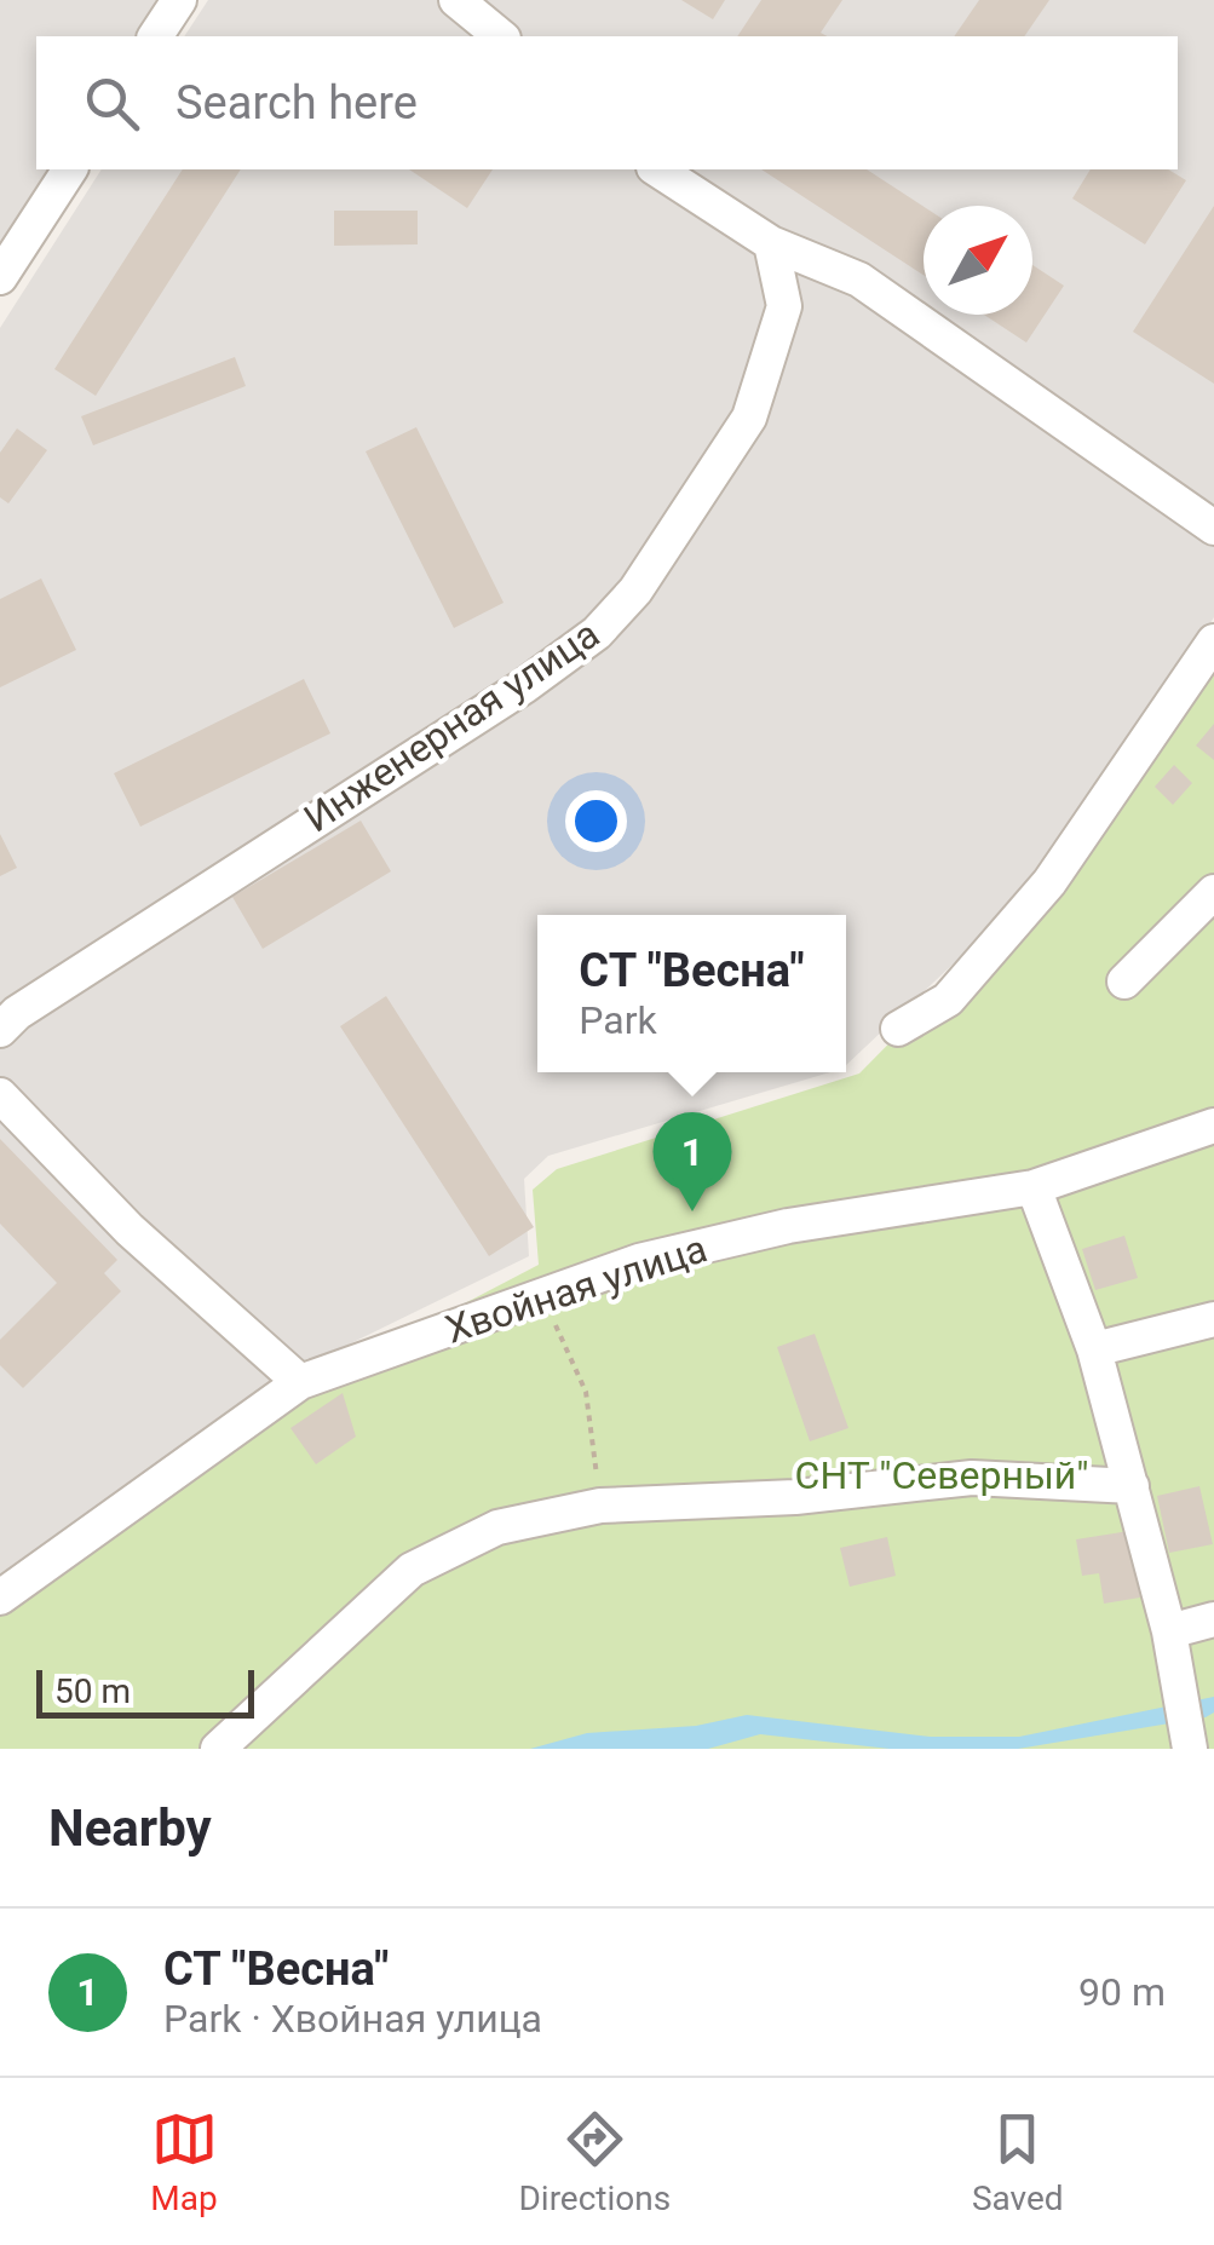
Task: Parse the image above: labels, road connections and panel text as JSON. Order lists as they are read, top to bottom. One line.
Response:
{"streets":{"street":["Инженерная улица","Хвойная улица"]},"parks":["СНТ \"Северный\""],"scale_bar":"50 m","north":"top right","page":{"search":"Search here","popup":["СТ \"Весна\"","Park"],"pins":"1","scale":"50 m","heading":"Nearby","list":[{"mark":"1","name":"СТ \"Весна\"","note":"Park · Хвойная улица","value":"90 m"}],"nav":["Map","Directions","Saved"]}}
